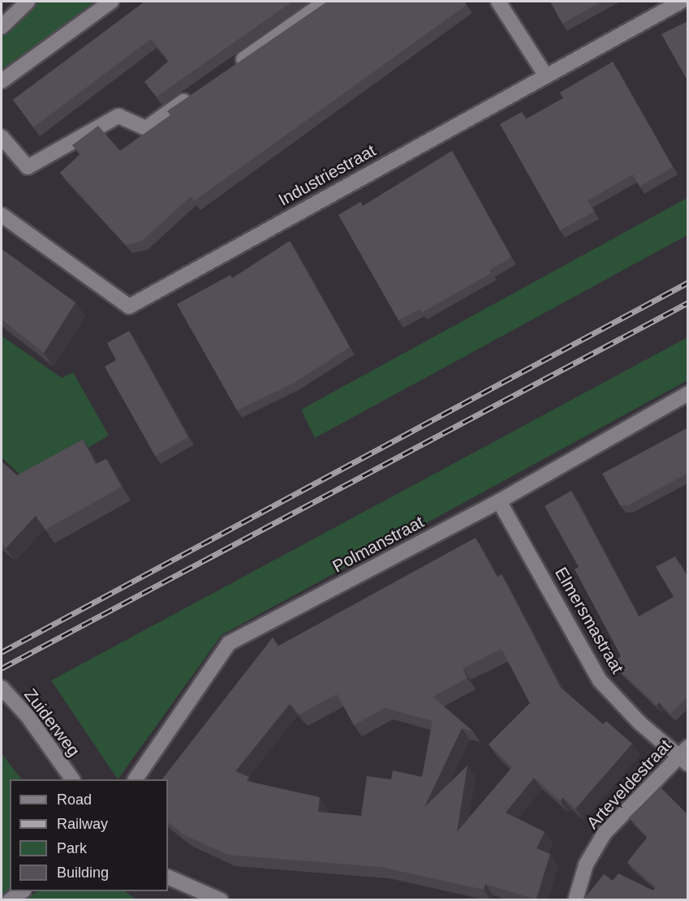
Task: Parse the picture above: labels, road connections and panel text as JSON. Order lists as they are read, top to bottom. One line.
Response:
{"streets":{"street":["Industriestraat","Polmanstraat","Elmersmastraat","Zuiderweg","Arteveldestraat"]},"crossings":[["Polmanstraat","Elmersmastraat"],["Elmersmastraat","Arteveldestraat"]],"legend":["Road","Railway","Park","Building"]}
